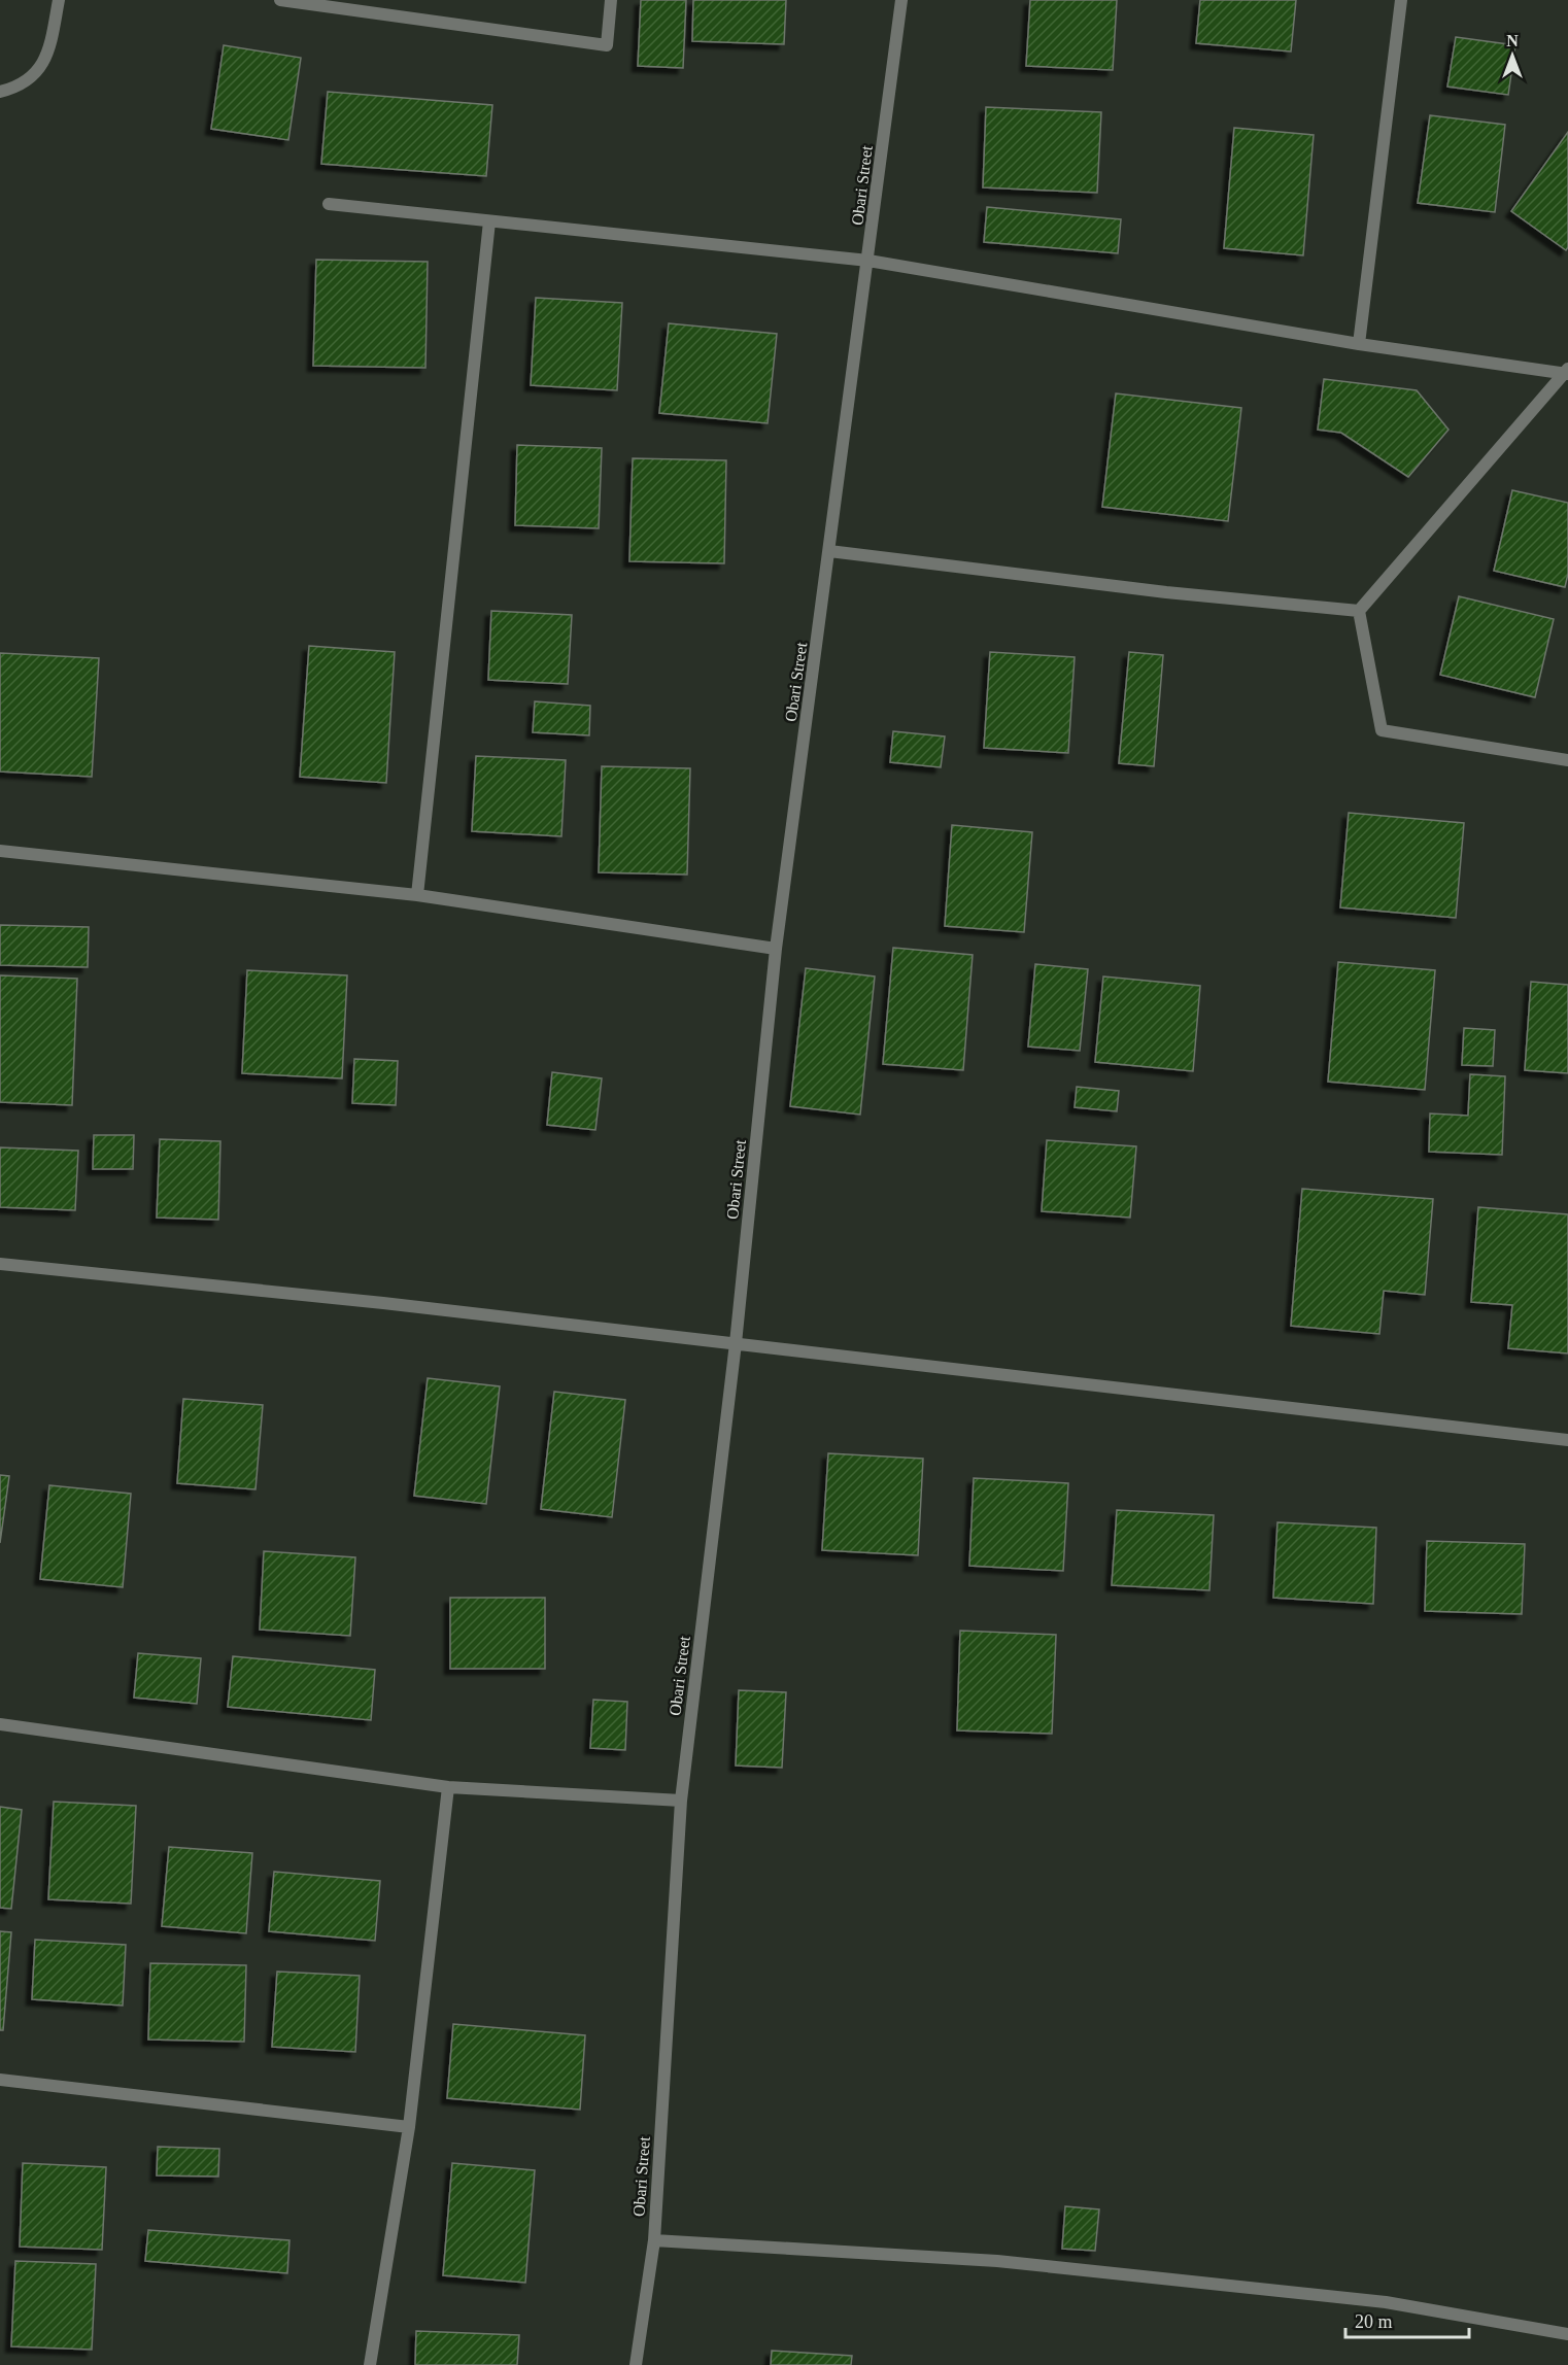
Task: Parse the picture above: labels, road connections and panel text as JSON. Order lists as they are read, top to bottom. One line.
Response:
{"streets":{"street":["Obari Street"]},"scale_bar":"20 m","north":"top"}
